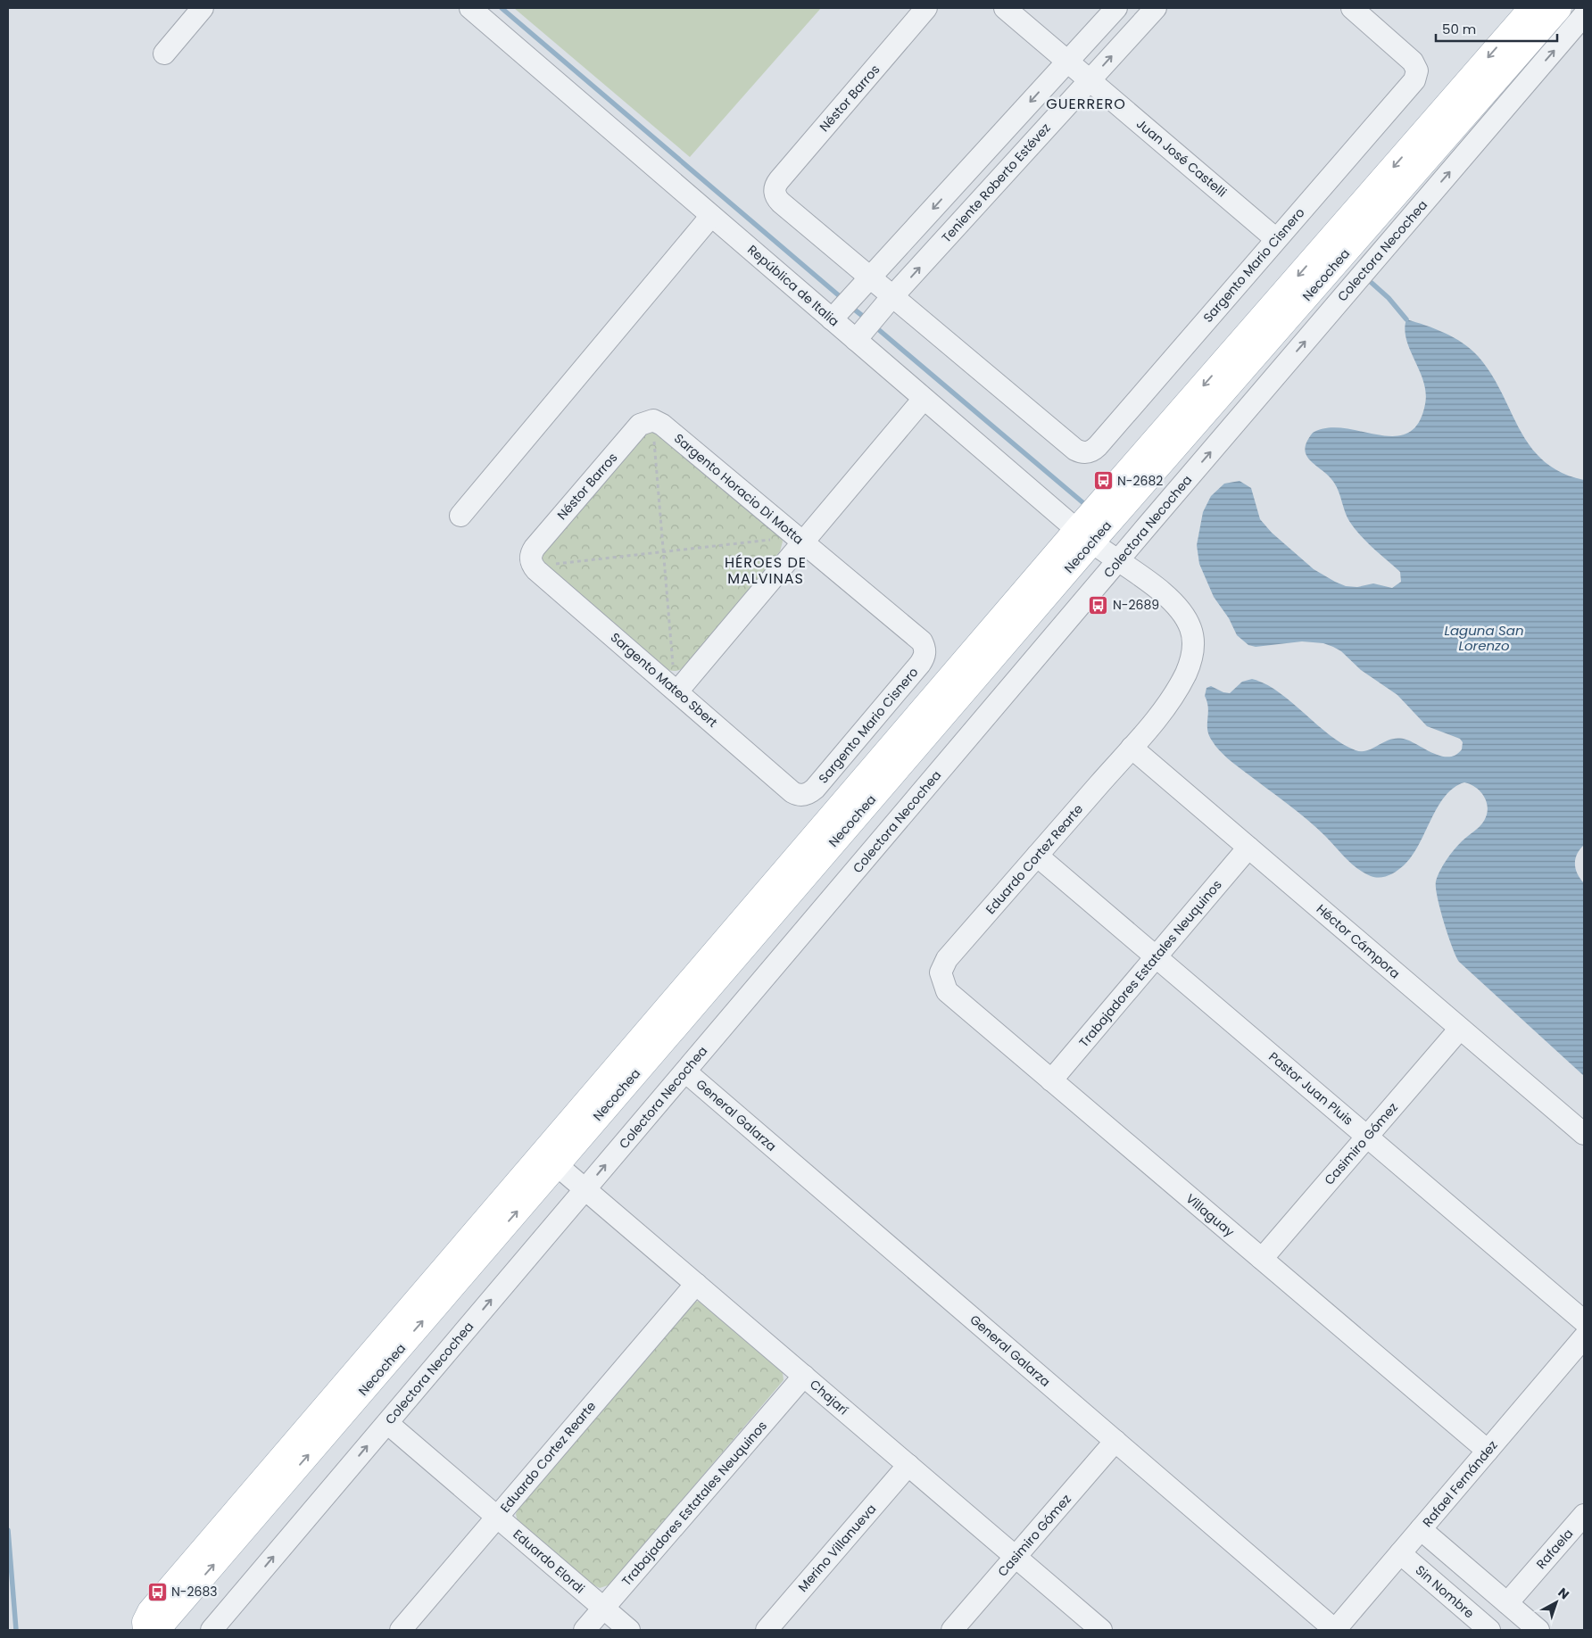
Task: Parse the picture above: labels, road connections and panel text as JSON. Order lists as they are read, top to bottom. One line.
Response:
{"streets":{"main road":["Necochea"],"street":["Néstor Barros","Juan José Castelli","Teniente Roberto Estévez","Colectora Necochea","Sargento Mario Cisnero","República de Italia","Sargento Horacio Di Motta","Sargento Mateo Sbert","Eduardo Cortez Rearte","Héctor Cámpora","Trabajadores Estatales Neuquinos","Pastor Juan Pluis","General Galarza","Casimiro Gómez","Villaguay","Chajarí","Rafael Fernández","Merino Villanueva","Rafaela","Eduardo Elordi","Sin Nombre"]},"crossings":[["Néstor Barros","Sargento Horacio Di Motta"],["Néstor Barros","Sargento Mateo Sbert"],["Juan José Castelli","Teniente Roberto Estévez"],["Juan José Castelli","Sargento Mario Cisnero"],["Teniente Roberto Estévez","Sargento Mario Cisnero"],["Teniente Roberto Estévez","República de Italia"],["Colectora Necochea","República de Italia"],["Colectora Necochea","Eduardo Cortez Rearte"],["Colectora Necochea","General Galarza"],["Colectora Necochea","Chajarí"],["Colectora Necochea","Eduardo Elordi"],["Sargento Mario Cisnero","Sargento Horacio Di Motta"],["Sargento Mario Cisnero","Sargento Mateo Sbert"],["Necochea","República de Italia"],["Necochea","Chajarí"],["República de Italia","Eduardo Cortez Rearte"],["Eduardo Cortez Rearte","Héctor Cámpora"],["Eduardo Cortez Rearte","Pastor Juan Pluis"],["Eduardo Cortez Rearte","Villaguay"],["Eduardo Cortez Rearte","Chajarí"],["Eduardo Cortez Rearte","Eduardo Elordi"],["Héctor Cámpora","Trabajadores Estatales Neuquinos"],["Héctor Cámpora","Casimiro Gómez"],["Trabajadores Estatales Neuquinos","Pastor Juan Pluis"],["Trabajadores Estatales Neuquinos","Villaguay"],["Trabajadores Estatales Neuquinos","Chajarí"],["Trabajadores Estatales Neuquinos","Eduardo Elordi"],["Pastor Juan Pluis","Casimiro Gómez"],["General Galarza","Casimiro Gómez"],["General Galarza","Rafael Fernández"],["Casimiro Gómez","Villaguay"],["Casimiro Gómez","Chajarí"],["Villaguay","Rafael Fernández"],["Chajarí","Merino Villanueva"],["Rafael Fernández","Sin Nombre"]],"one_way":["Colectora Necochea"],"districts":["GUERRERO","HÉROES DE MALVINAS"],"water":["Laguna San Lorenzo"],"places":{"bus stop":["N-2682","N-2689","N-2683"]},"scale_bar":"50 m","north":"top right"}
